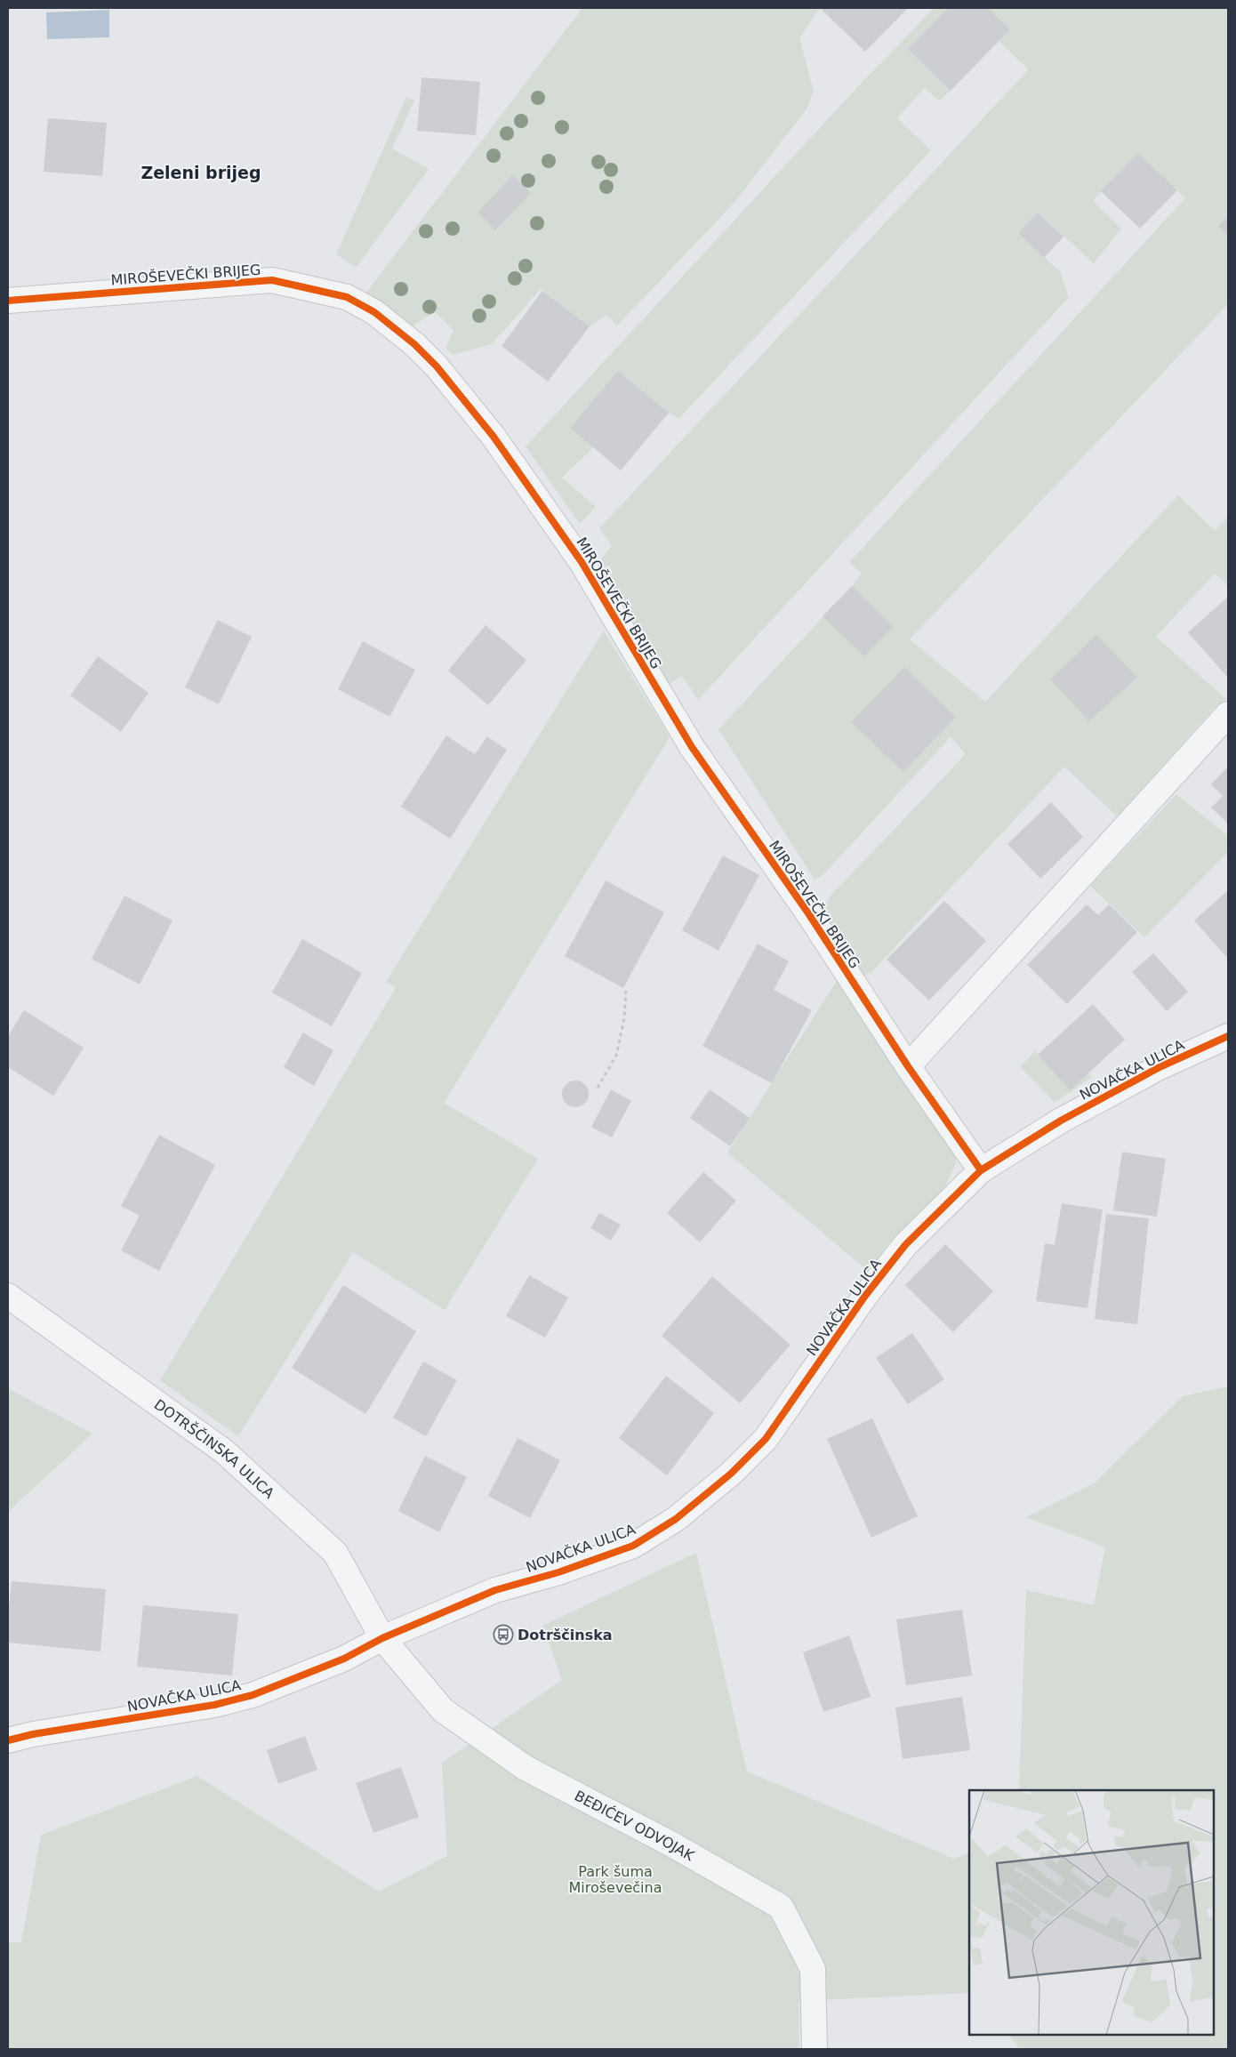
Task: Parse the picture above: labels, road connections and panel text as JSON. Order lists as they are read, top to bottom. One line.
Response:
{"streets":{"street":["MIROŠEVEČKI BRIJEG","NOVAČKA ULICA","DOTRŠČINSKA ULICA","BEĐIĆEV ODVOJAK"]},"crossings":[["MIROŠEVEČKI BRIJEG","NOVAČKA ULICA"],["NOVAČKA ULICA","DOTRŠČINSKA ULICA"],["NOVAČKA ULICA","BEĐIĆEV ODVOJAK"],["DOTRŠČINSKA ULICA","BEĐIĆEV ODVOJAK"]],"districts":["Zeleni brijeg"],"parks":["Park šuma Miroševečina"],"places":{"bus stop":["Dotrščinska"]}}
